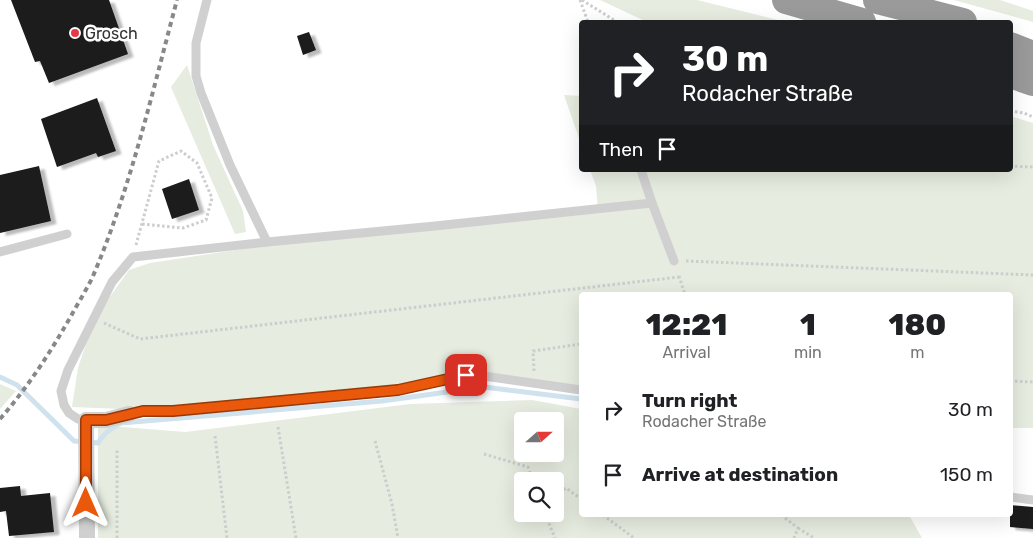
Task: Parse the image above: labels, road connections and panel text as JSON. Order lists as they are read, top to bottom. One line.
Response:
{"places":["Grosch"],"north":"right","page":{"turn":["30 m","Rodacher Straße"],"then":"Then","eta":["12:21","Arrival","1","min","180","m"],"list":[{"name":"Turn right","note":"Rodacher Straße","value":"30 m"},{"name":"Arrive at destination","value":"150 m"}]}}
